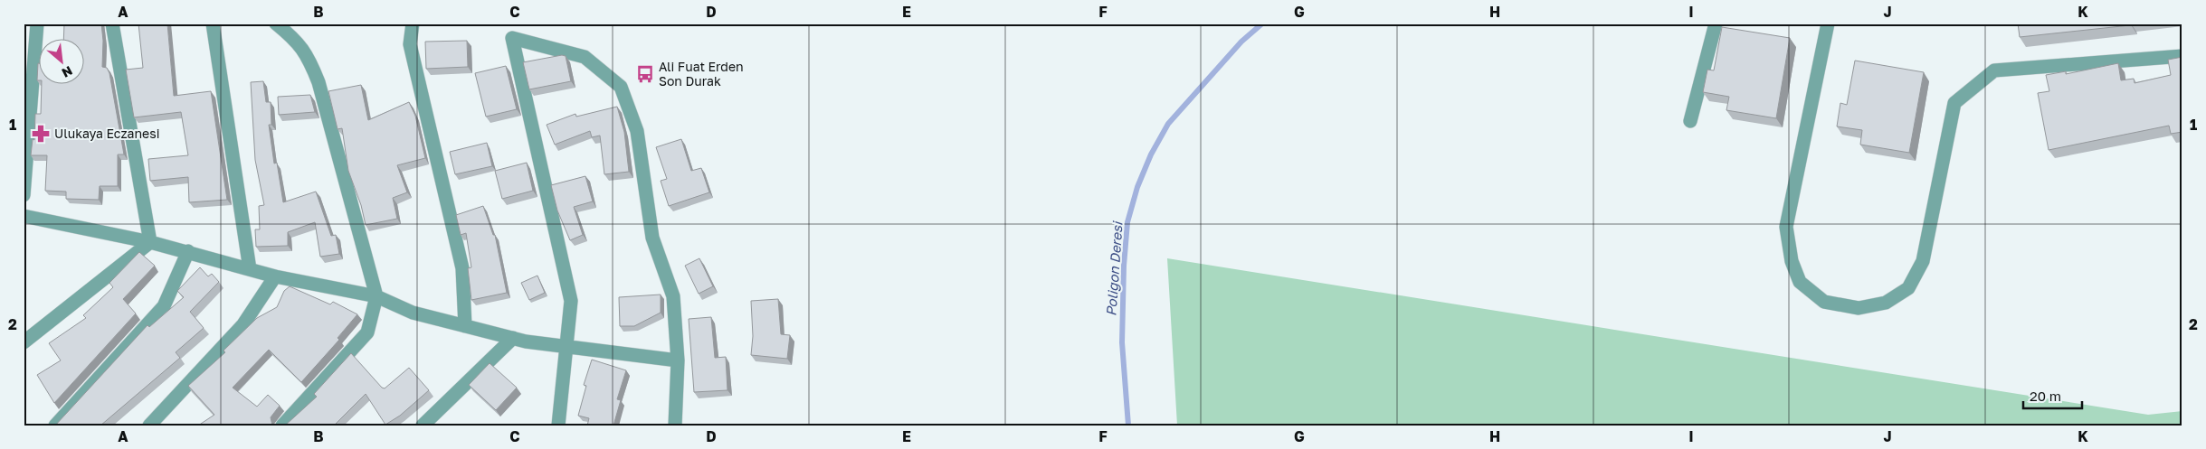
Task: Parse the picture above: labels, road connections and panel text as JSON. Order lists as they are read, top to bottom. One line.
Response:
{"water":["Poligon Deresi"],"places":{"bus stop":["Ali Fuat Erden Son Durak"],"pharmacy":["Ulukaya Eczanesi"]},"scale_bar":"20 m","north":"bottom right","grid":{"columns":["A","B","C","D","E","F","G","H","I","J","K"],"rows":["1","2"]}}
